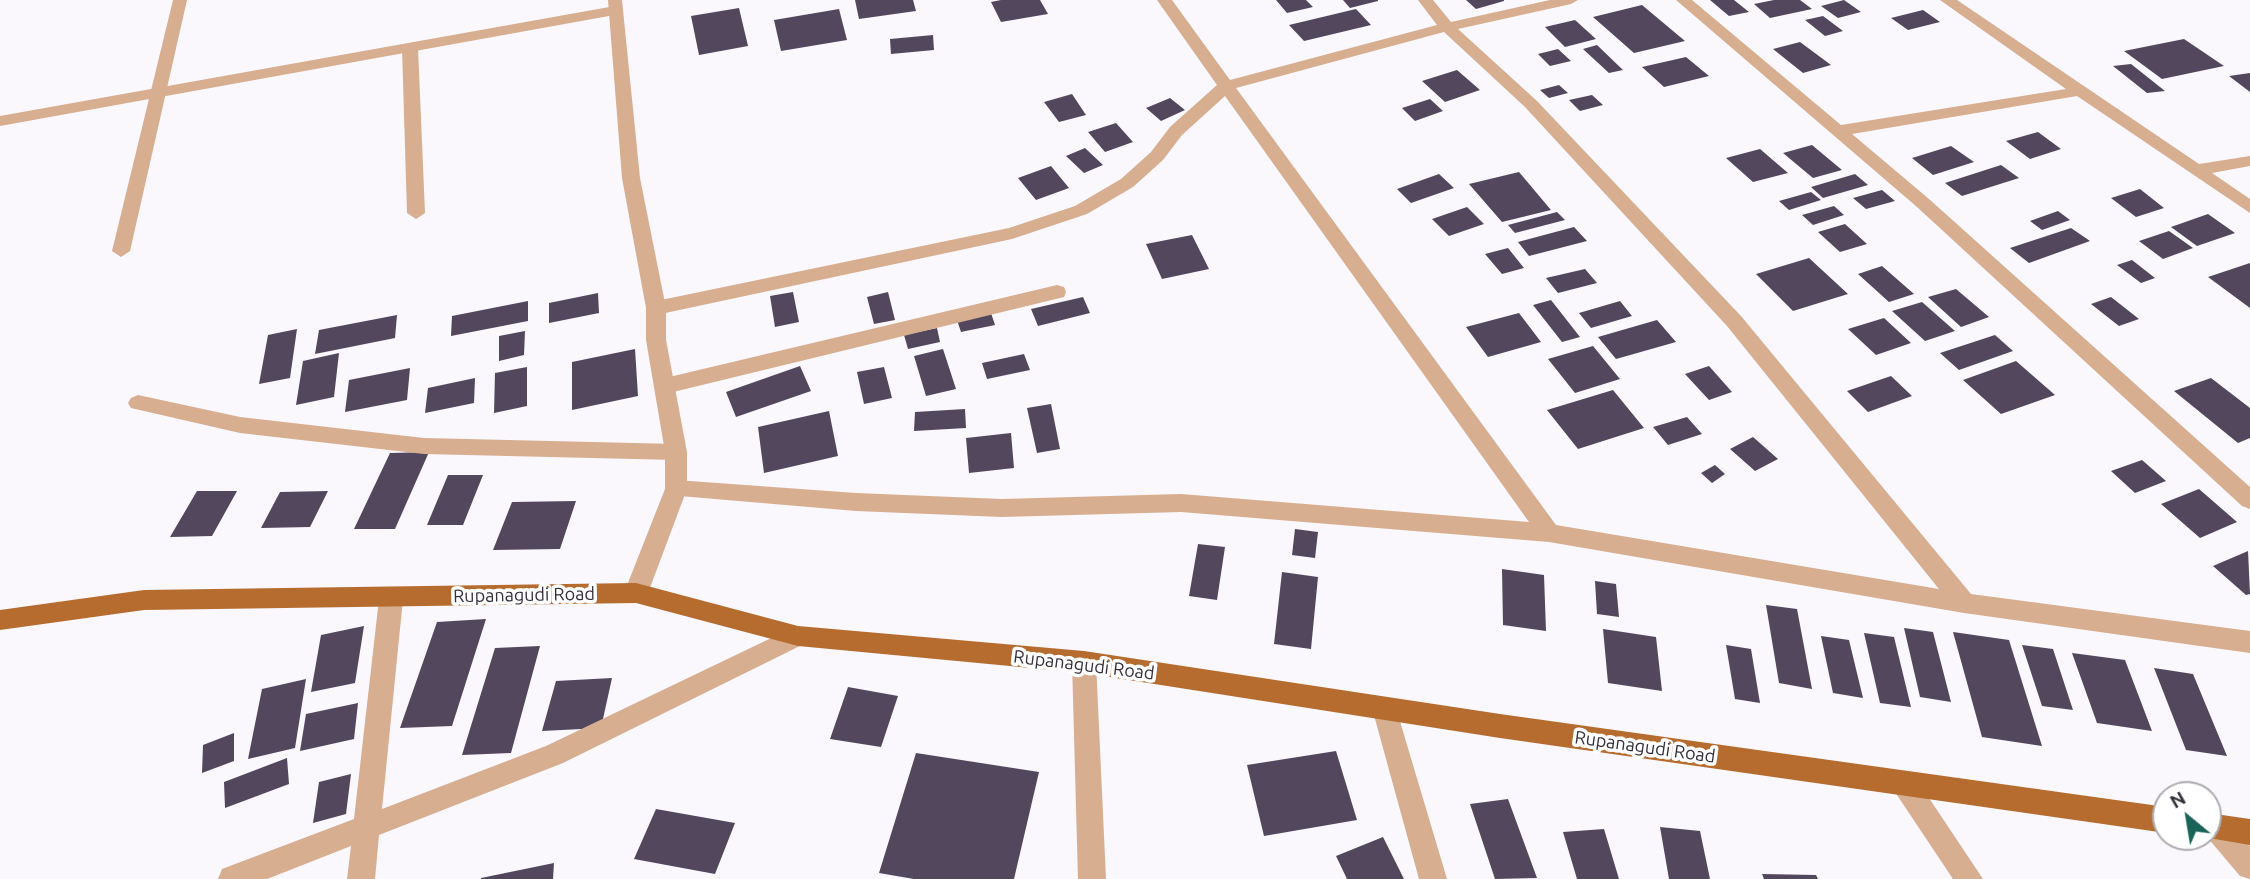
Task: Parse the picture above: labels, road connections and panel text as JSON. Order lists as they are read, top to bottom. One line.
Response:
{"streets":{"main road":["Rupanagudi Road"]},"north":"top left"}
